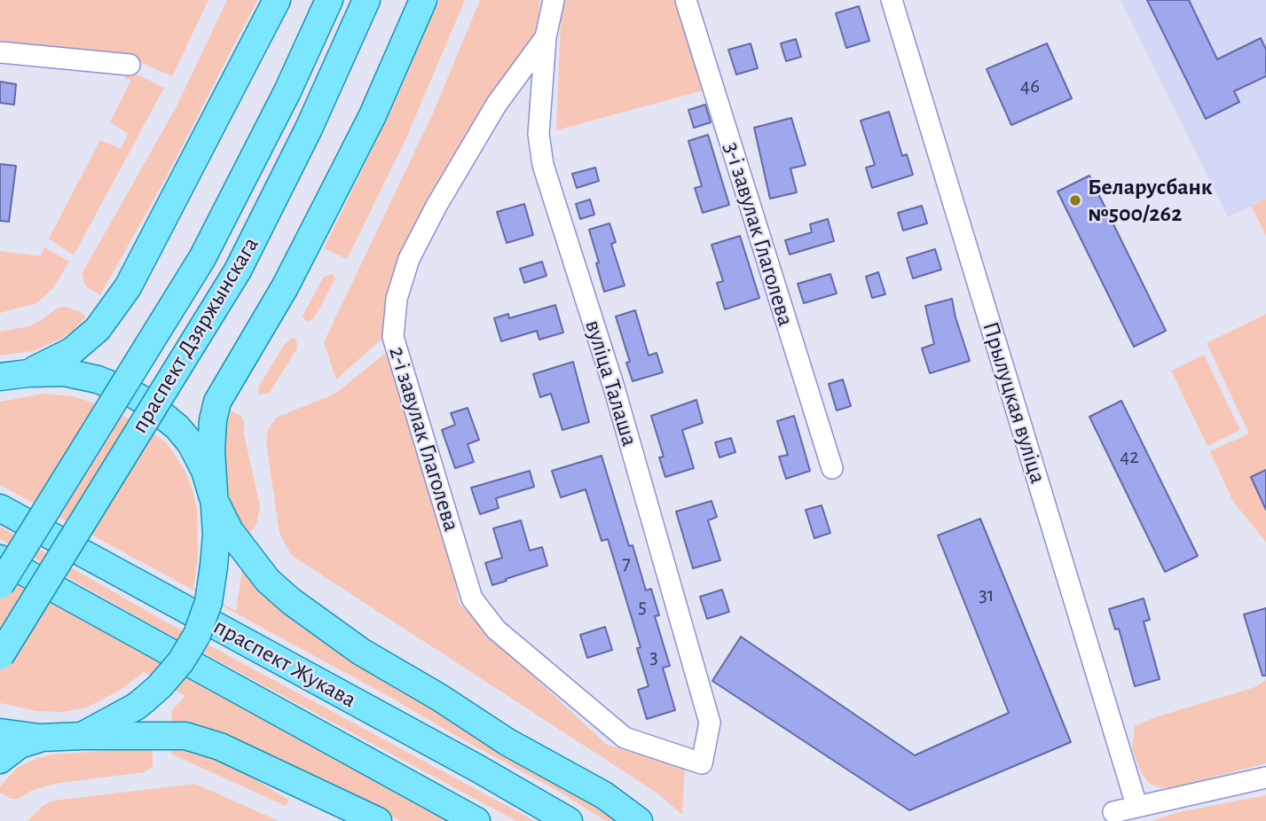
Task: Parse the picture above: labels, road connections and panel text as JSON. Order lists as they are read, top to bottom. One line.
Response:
{"streets":{"main road":["праспект Дзяржынскага","праспект Жукава"],"street":["3-і завулак Глаголева","вуліца Талаша","Прылуцкая вуліца","2-і завулак Глаголева"]},"crossings":[["вуліца Талаша","2-і завулак Глаголева"]],"places":["Беларусбанк №500/262"],"house_numbers":["46","42","7","31","5","3"]}
